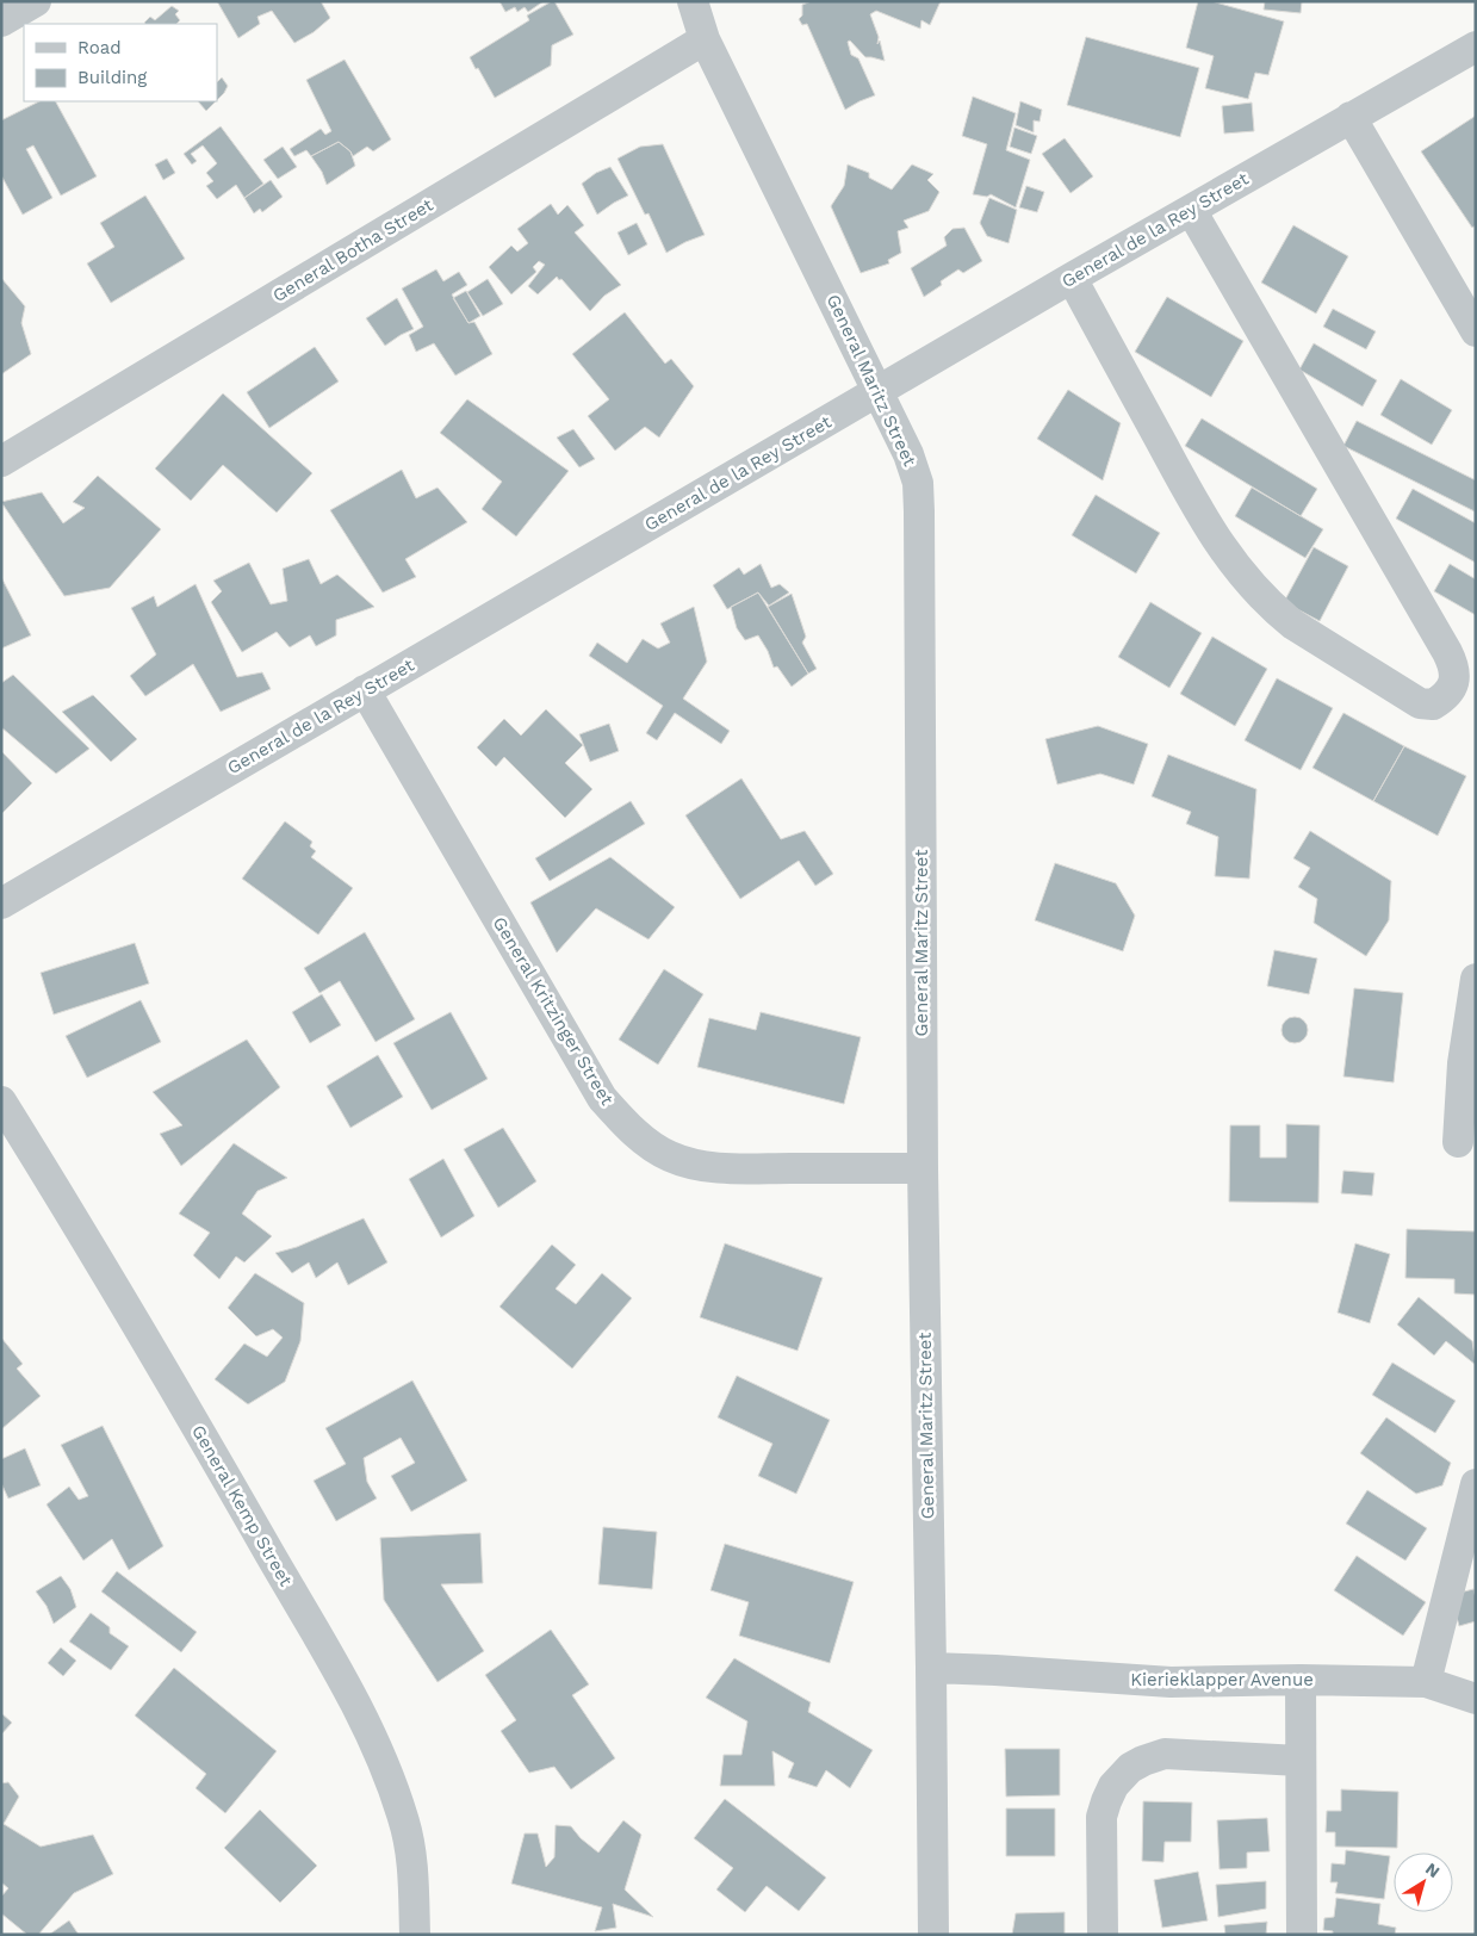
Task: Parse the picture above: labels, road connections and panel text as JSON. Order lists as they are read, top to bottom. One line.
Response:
{"streets":{"street":["General de la Rey Street","General Botha Street","General Maritz Street","General Kritzinger Street","General Kemp Street","Kierieklapper Avenue"]},"crossings":[["General de la Rey Street","General Maritz Street"],["General de la Rey Street","General Kritzinger Street"],["General Botha Street","General Maritz Street"],["General Maritz Street","General Kritzinger Street"],["General Maritz Street","Kierieklapper Avenue"]],"legend":["Road","Building"],"north":"top right"}
